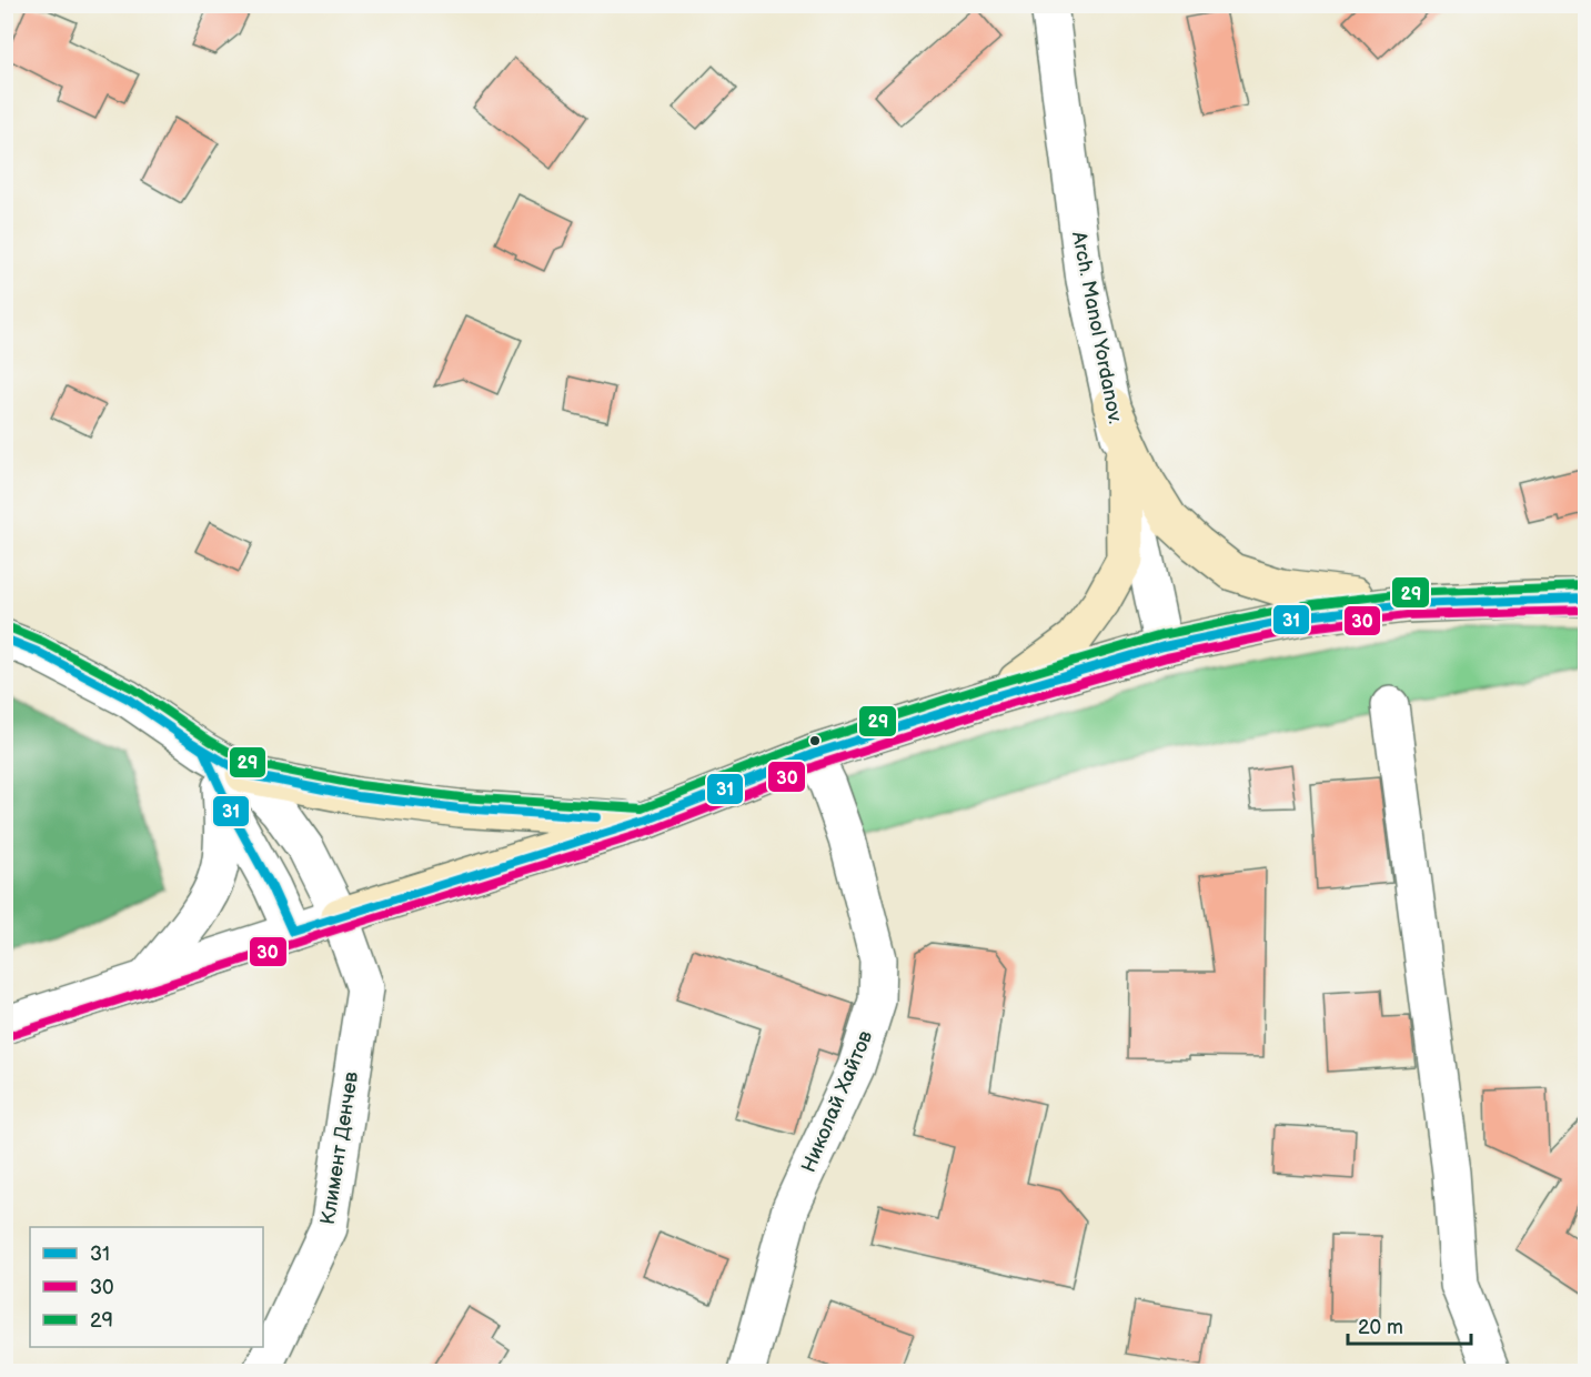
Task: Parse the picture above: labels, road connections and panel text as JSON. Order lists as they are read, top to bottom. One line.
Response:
{"streets":{"street":["Arch. Manol Yordanov.","Николай Хайтов","Климент Денчев"]},"lines":["transit line 29","transit line 31","transit line 30"],"legend":["31","30","29"],"scale_bar":"20 m"}
